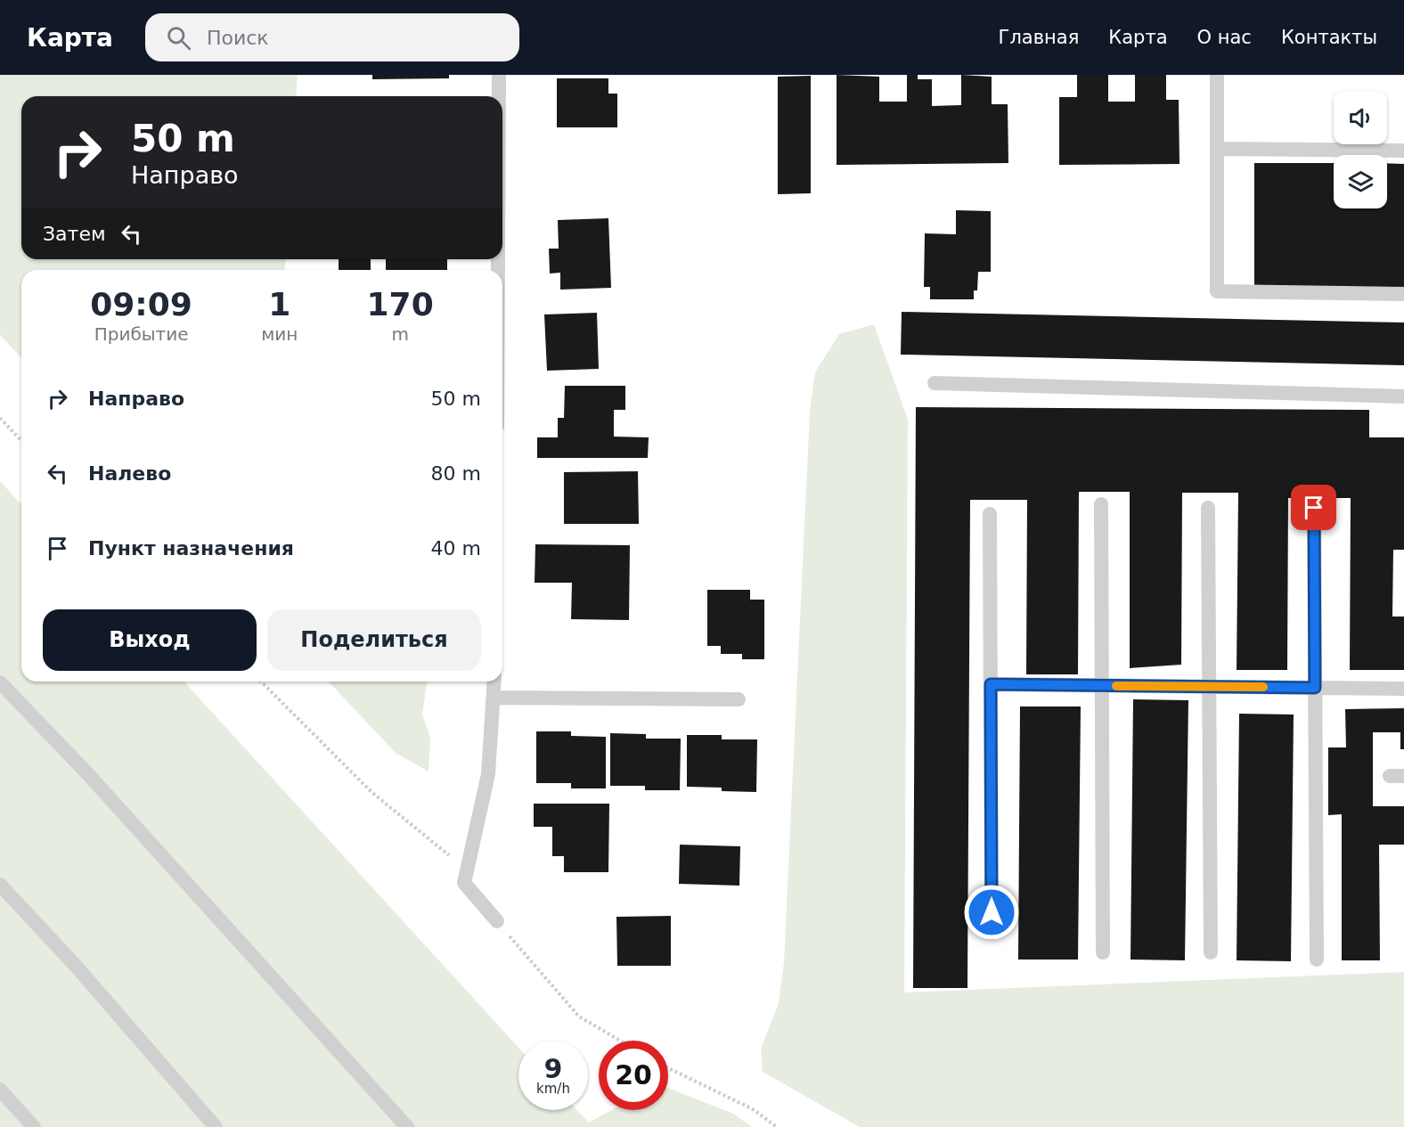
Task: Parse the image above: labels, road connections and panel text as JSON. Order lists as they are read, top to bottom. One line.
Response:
{"page":{"header":"Карта","search":"Поиск","nav":["Главная","Карта","О нас","Контакты"],"turn":["50 m","Направо"],"then":"Затем","eta":["09:09","Прибытие","1","мин","170","m"],"list":[{"name":"Направо","value":"50 m"},{"name":"Налево","value":"80 m"},{"name":"Пункт назначения","value":"40 m"}],"buttons":["Выход","Поделиться"],"speed":"9 km/h","limit":"20"}}
